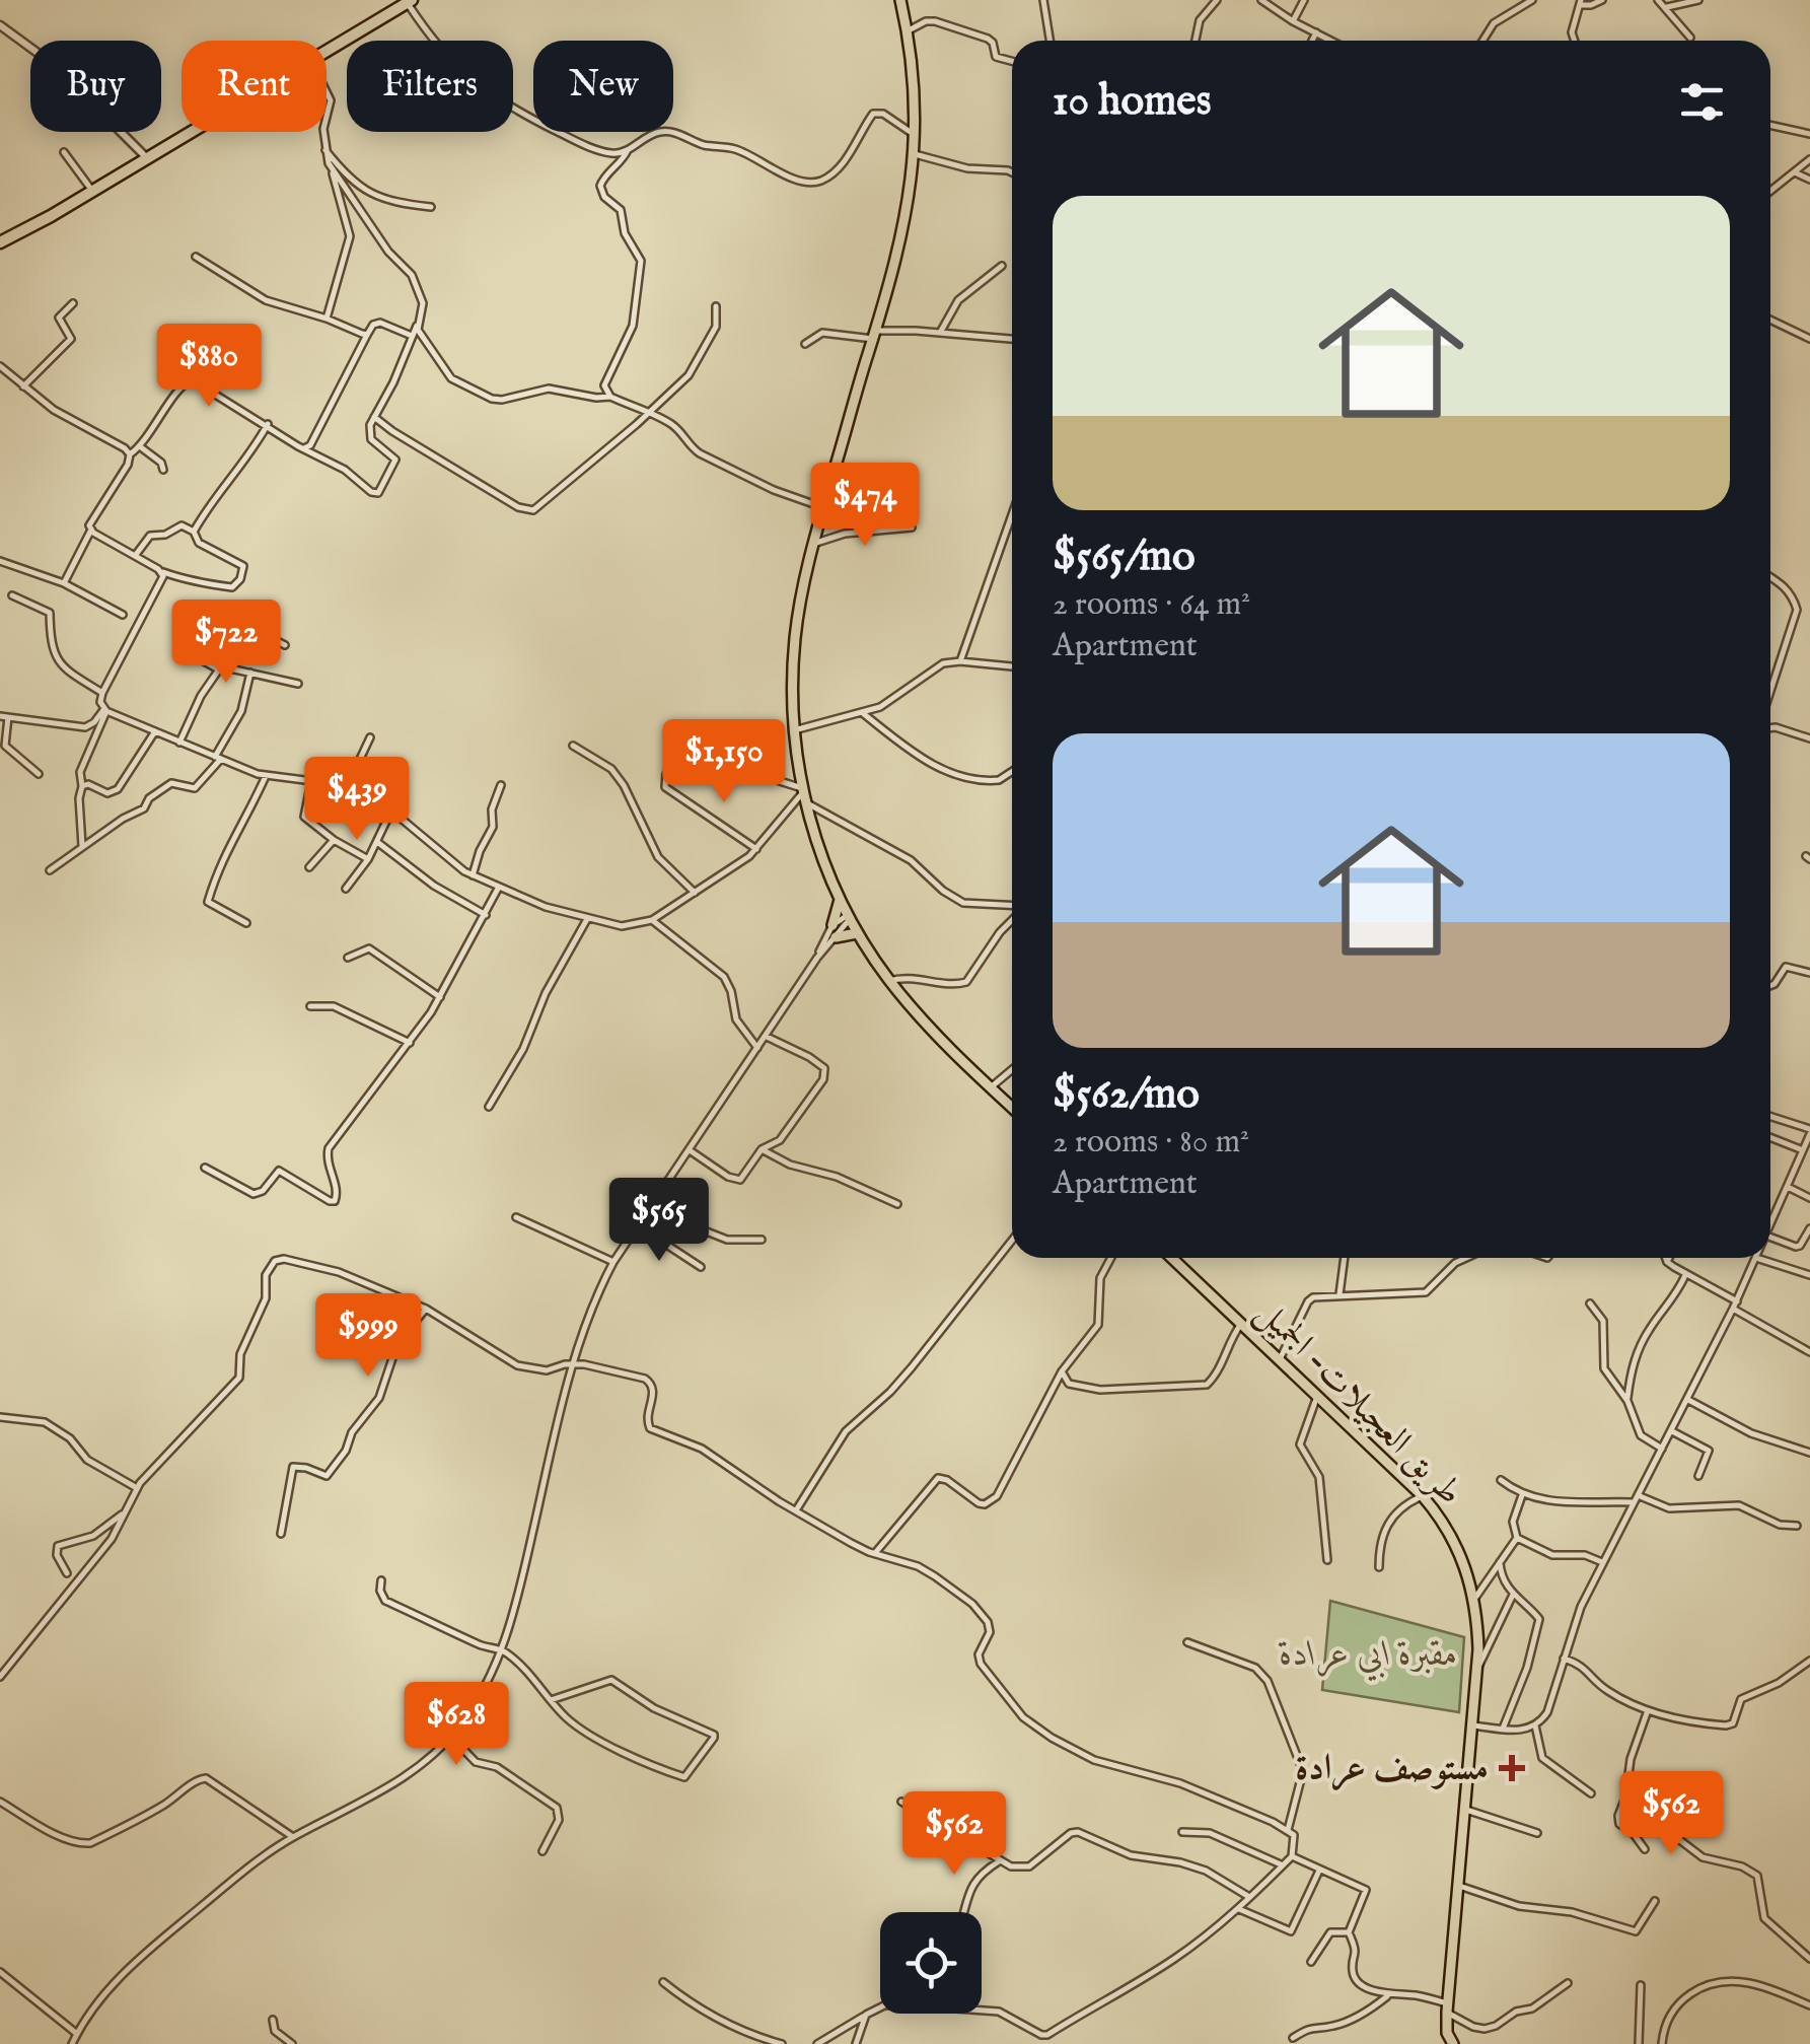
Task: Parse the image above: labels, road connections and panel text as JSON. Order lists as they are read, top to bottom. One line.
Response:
{"streets":{"main road":["طريق العجيلات- الجميل"]},"parks":["مقبرة ابي عرادة"],"places":{"health":["مستوصف عرادة"]},"page":{"chip":["Buy","Rent","Filters","New"],"heading":"10 homes","list":[{"name":"$565/mo","note":"2 rooms · 64 m² · Apartment"},{"name":"$562/mo","note":"2 rooms · 80 m² · Apartment"}],"price":["$880","$474","$722","$1,150","$439","$565","$999","$628","$562","$562"]}}
